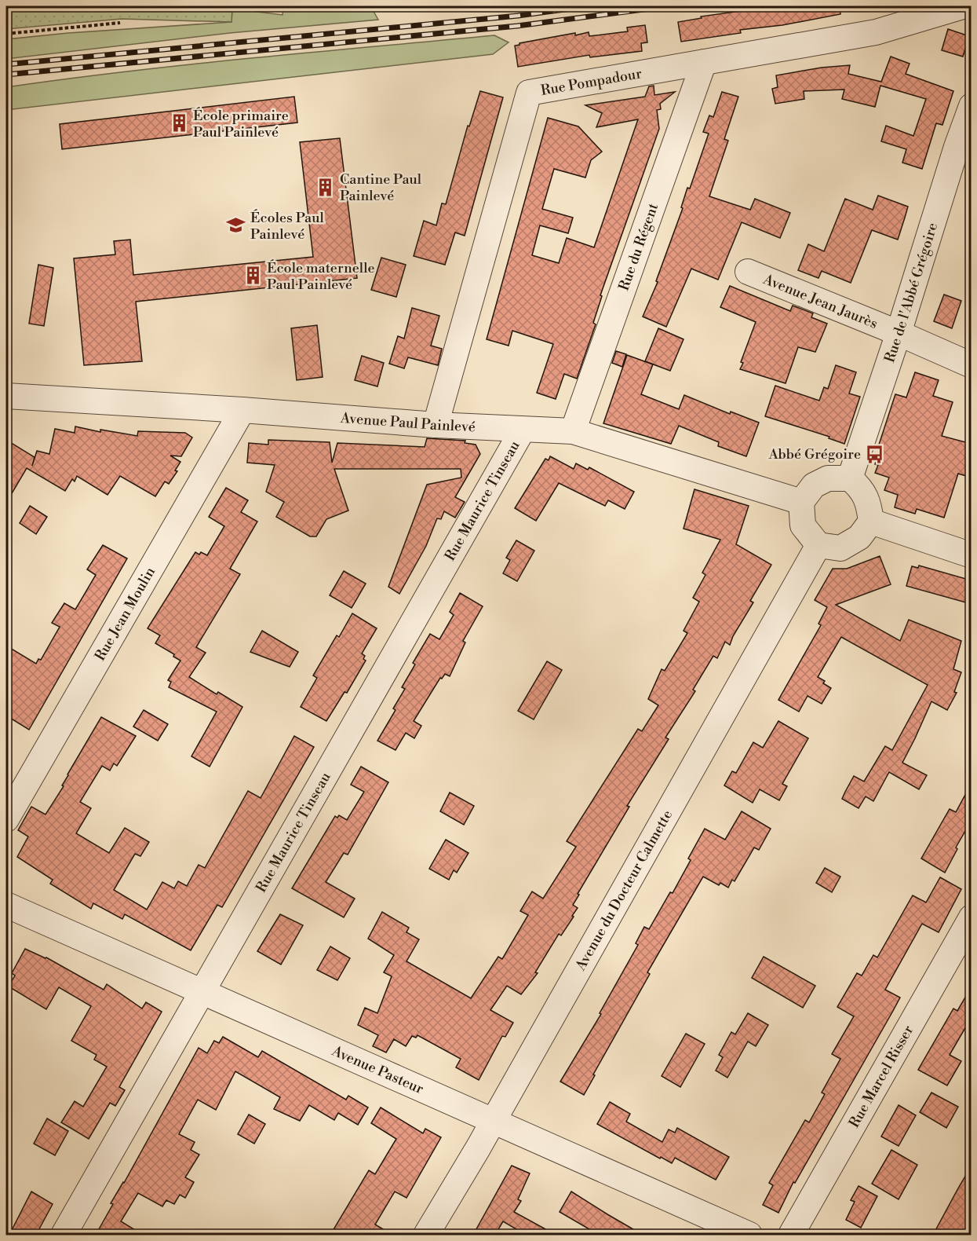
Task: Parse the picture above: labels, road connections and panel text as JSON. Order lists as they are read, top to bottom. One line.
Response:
{"streets":{"street":["Rue Pompadour","Rue du Régent","Rue de l'Abbé Grégoire","Avenue Jean Jaurès","Avenue Paul Painlevé","Rue Maurice Tinseau","Rue Jean Moulin","Avenue du Docteur Calmette","Avenue Pasteur","Rue Marcel Risser"]},"crossings":[["Rue Pompadour","Rue du Régent"],["Rue Pompadour","Avenue Paul Painlevé"],["Rue du Régent","Avenue Paul Painlevé"],["Rue de l'Abbé Grégoire","Avenue Jean Jaurès"],["Rue de l'Abbé Grégoire","Avenue Paul Painlevé"],["Rue de l'Abbé Grégoire","Avenue du Docteur Calmette"],["Avenue Paul Painlevé","Rue Maurice Tinseau"],["Avenue Paul Painlevé","Rue Jean Moulin"],["Avenue Paul Painlevé","Avenue du Docteur Calmette"],["Rue Maurice Tinseau","Avenue Pasteur"],["Avenue du Docteur Calmette","Avenue Pasteur"]],"places":{"building":["École primaire Paul Painlevé","Cantine Paul Painlevé","École maternelle Paul Painlevé"],"school or university":["Écoles Paul Painlevé"],"bus stop":["Abbé Grégoire"]}}
